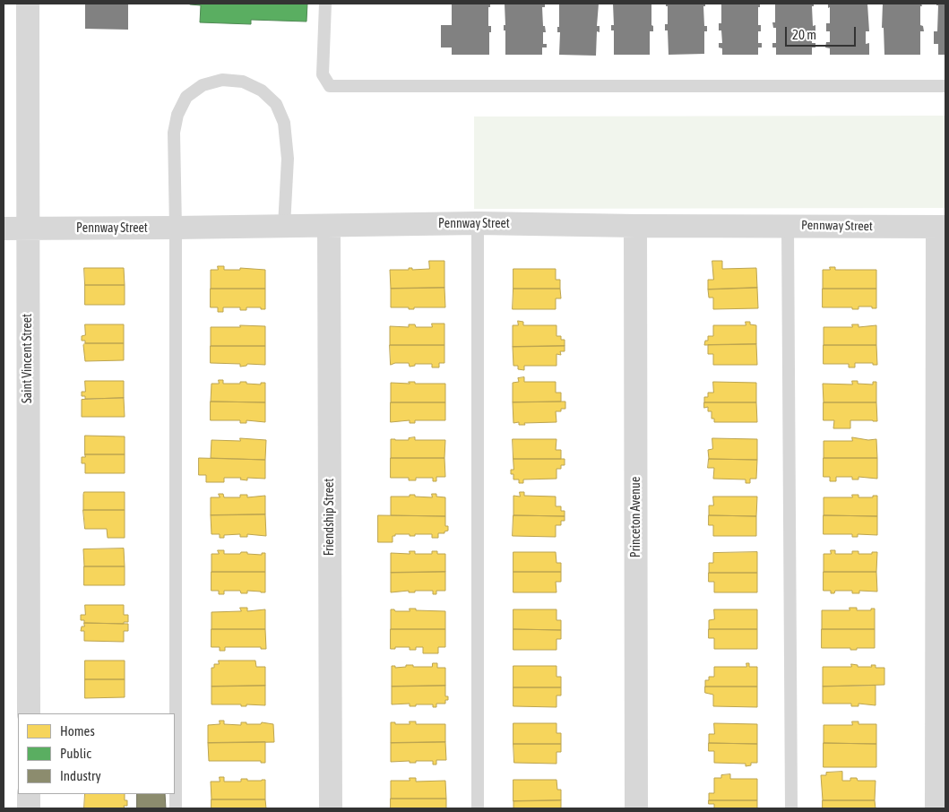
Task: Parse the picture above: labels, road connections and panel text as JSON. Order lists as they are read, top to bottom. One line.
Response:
{"streets":{"street":["Pennway Street","Saint Vincent Street","Friendship Street","Princeton Avenue"]},"crossings":[["Pennway Street","Saint Vincent Street"],["Pennway Street","Friendship Street"],["Pennway Street","Princeton Avenue"]],"legend":["Homes","Public","Industry"],"scale_bar":"20 m"}
